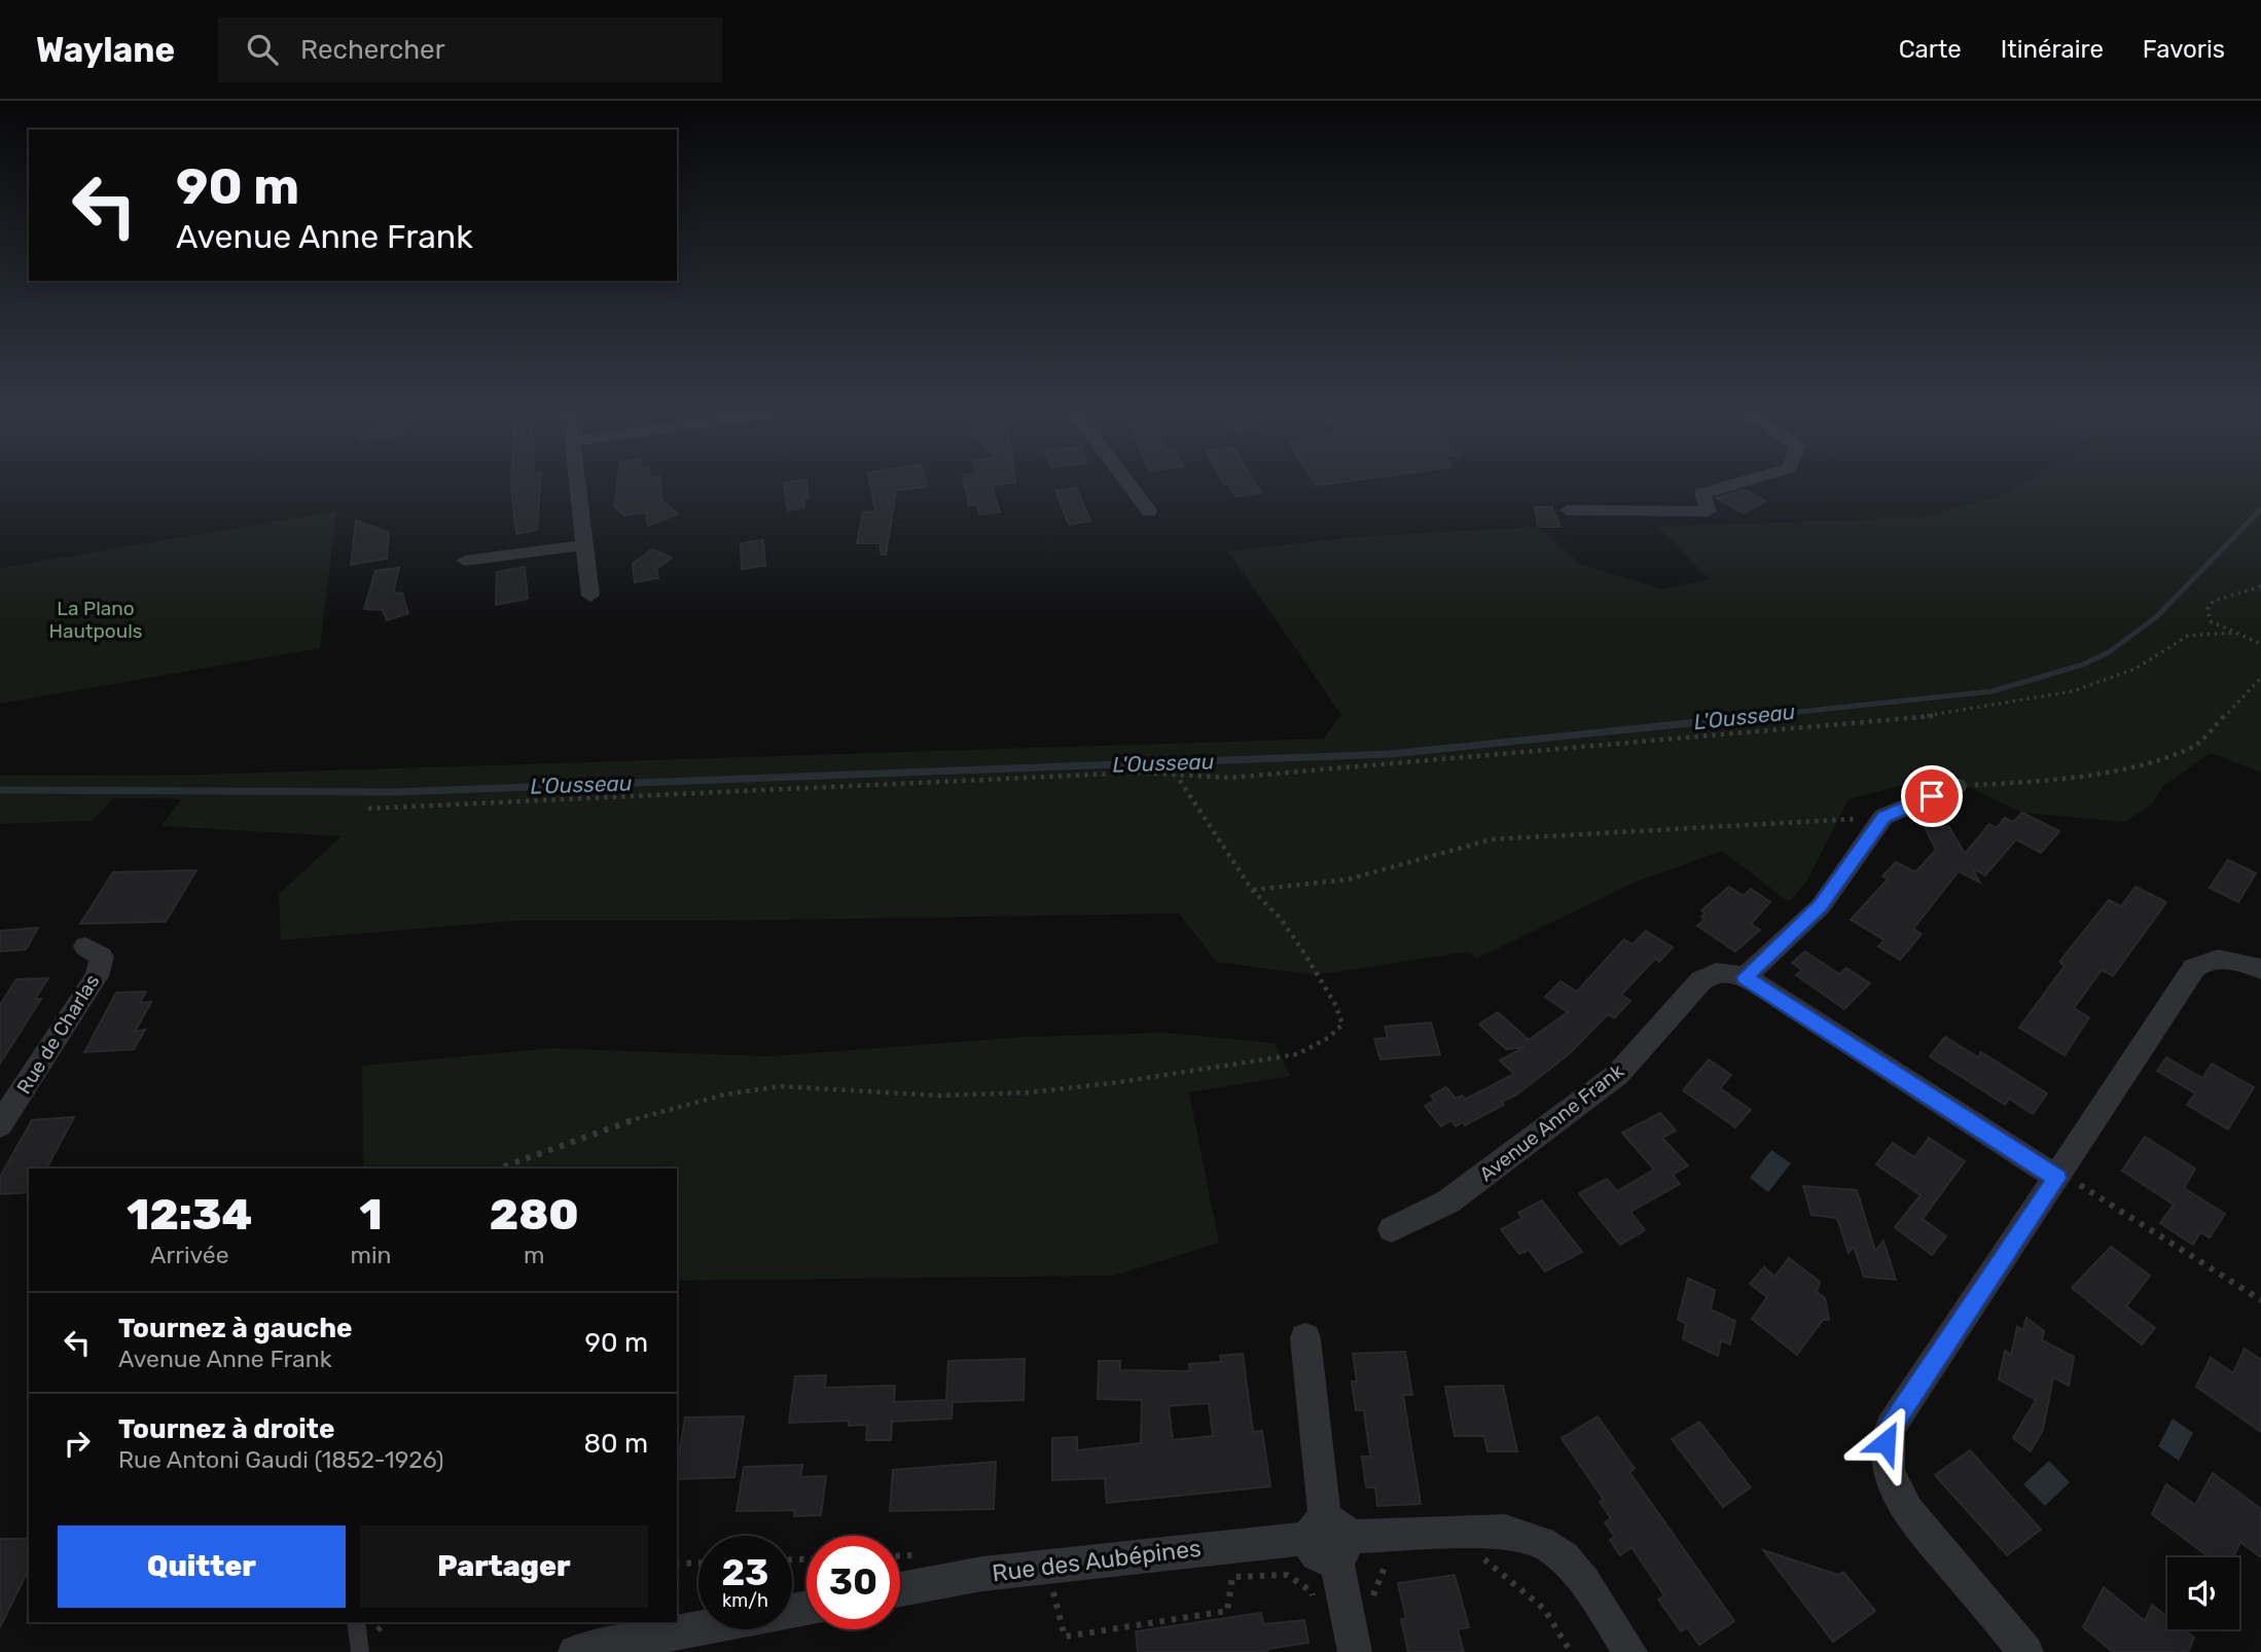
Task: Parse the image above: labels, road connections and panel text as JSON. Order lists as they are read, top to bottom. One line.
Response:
{"streets":{"street":["Rue de Charlas","Avenue Anne Frank","Rue des Aubépines"]},"water":["L'Ousseau"],"parks":["La Plano Hautpouls"],"page":{"header":"Waylane","search":"Rechercher","nav":["Carte","Itinéraire","Favoris"],"turn":["90 m","Avenue Anne Frank"],"eta":["12:34","Arrivée","1","min","280","m"],"list":[{"name":"Tournez à gauche","note":"Avenue Anne Frank","value":"90 m"},{"name":"Tournez à droite","note":"Rue Antoni Gaudi (1852-1926)","value":"80 m"}],"buttons":["Quitter","Partager"],"speed":"23 km/h","limit":"30"}}
